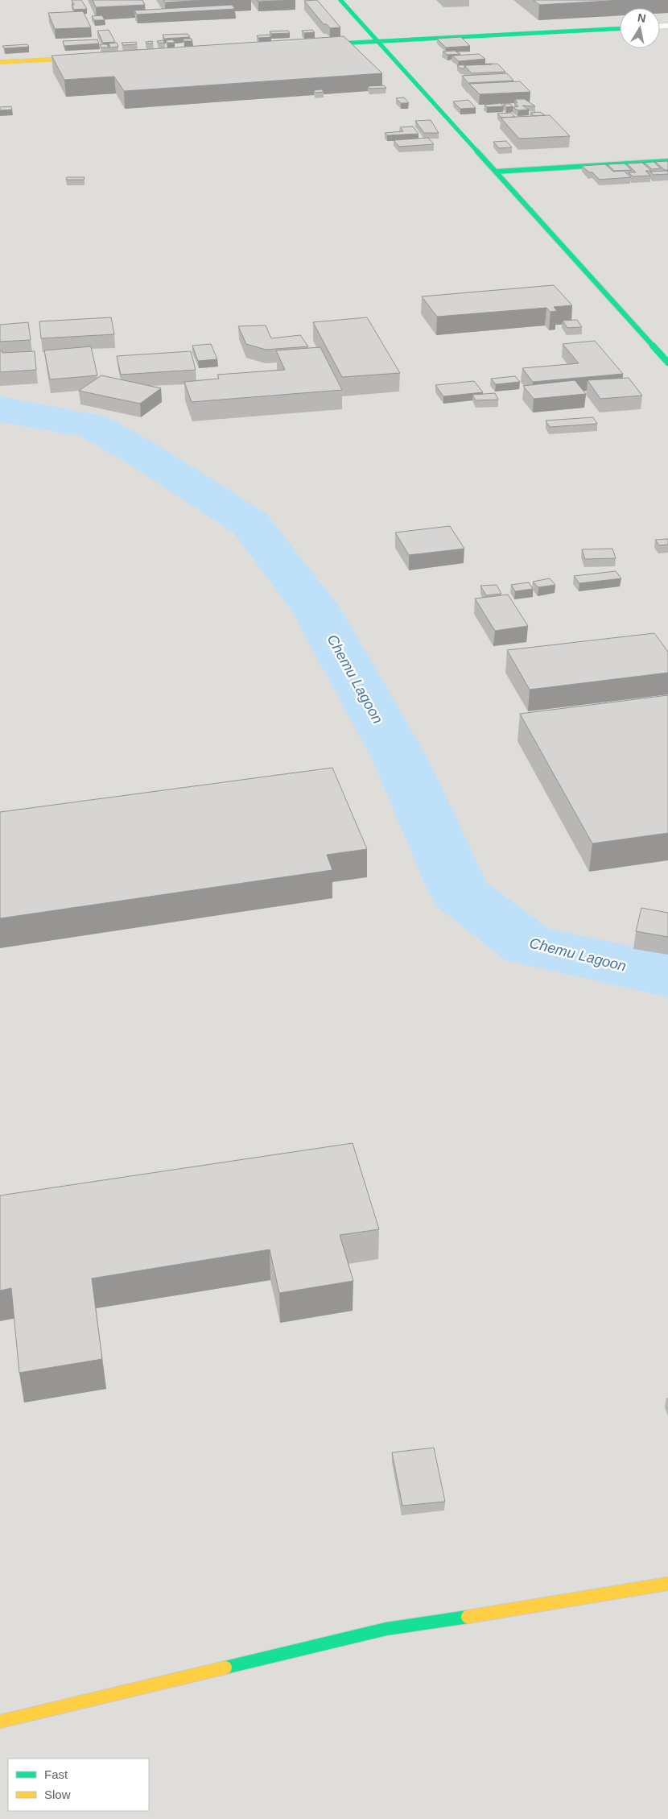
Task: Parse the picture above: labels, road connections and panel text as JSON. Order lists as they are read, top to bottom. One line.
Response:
{"water":["Chemu Lagoon"],"legend":["Fast","Slow"],"north":"top"}
